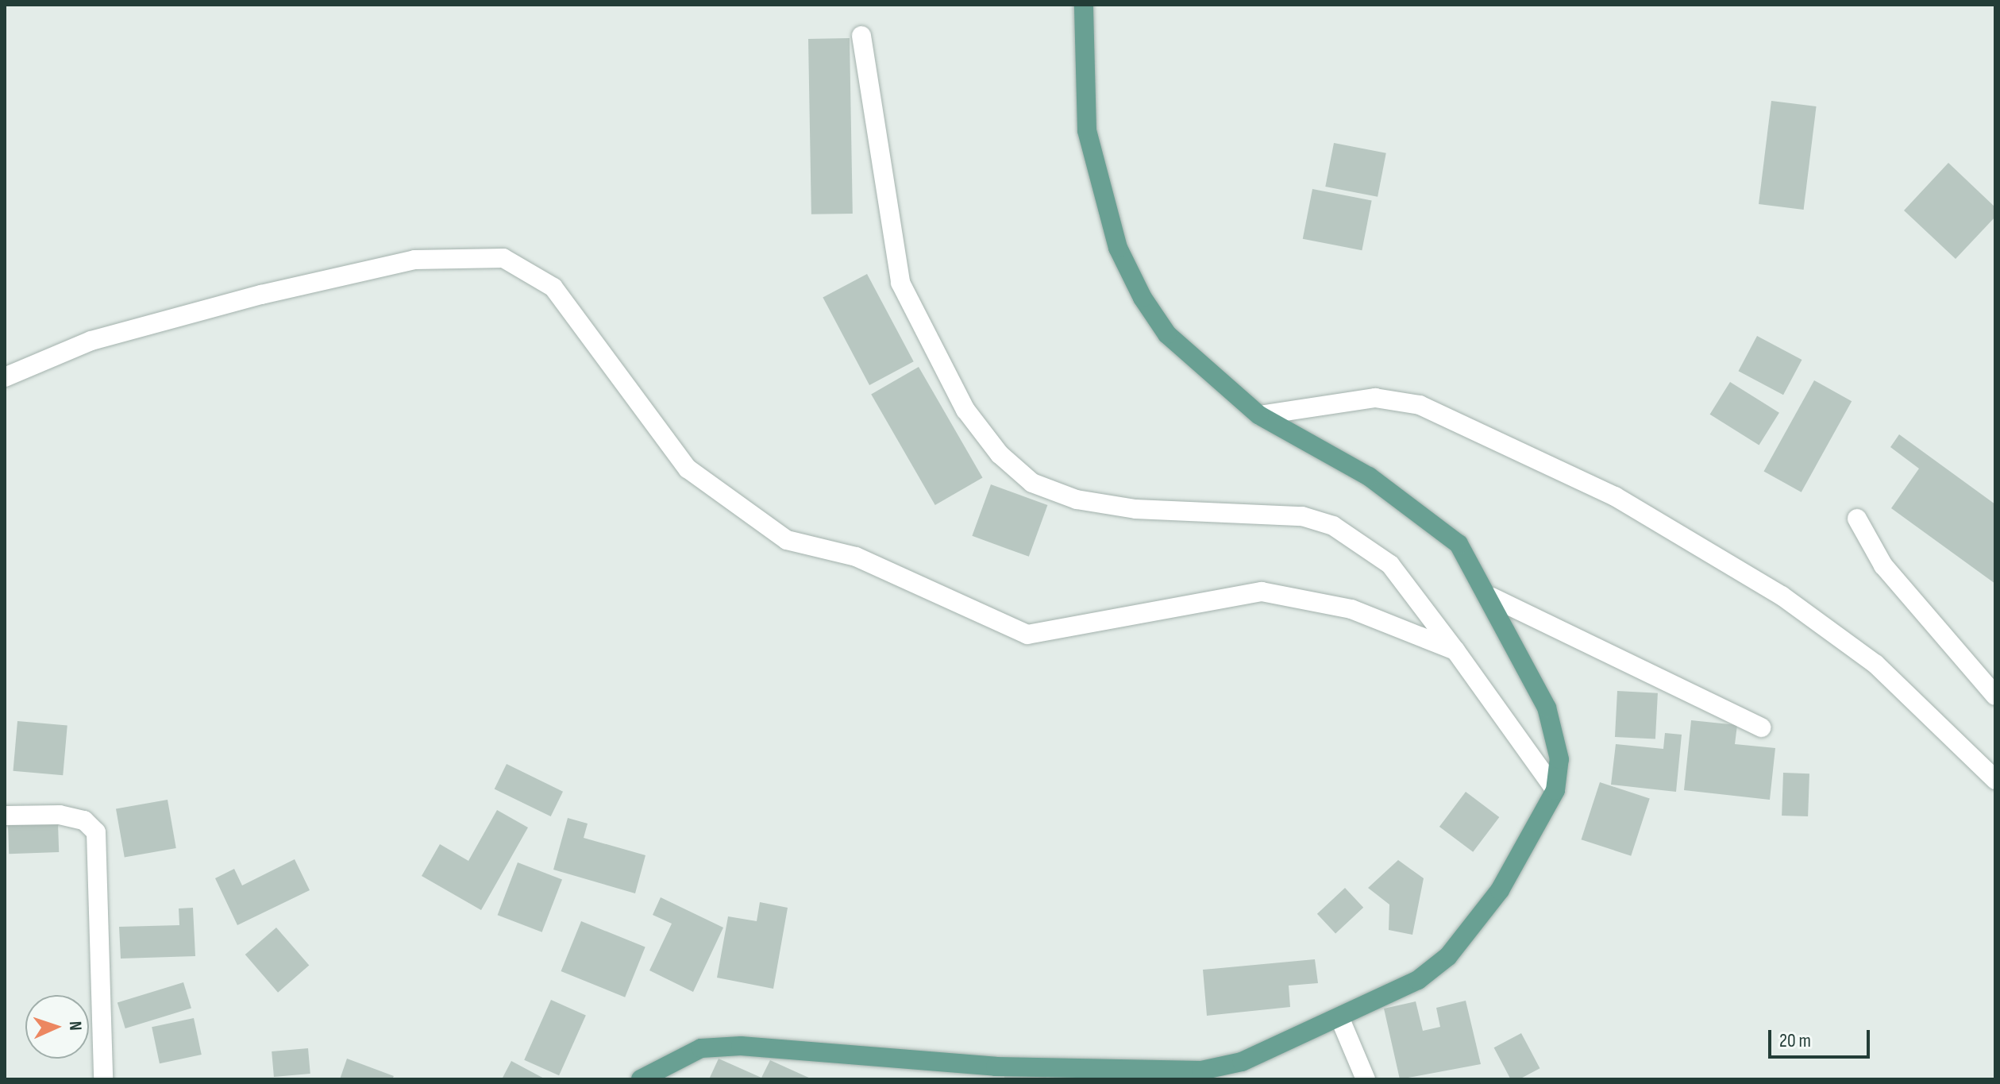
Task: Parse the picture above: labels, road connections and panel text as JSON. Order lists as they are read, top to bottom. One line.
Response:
{"scale_bar":"20 m","north":"right"}
